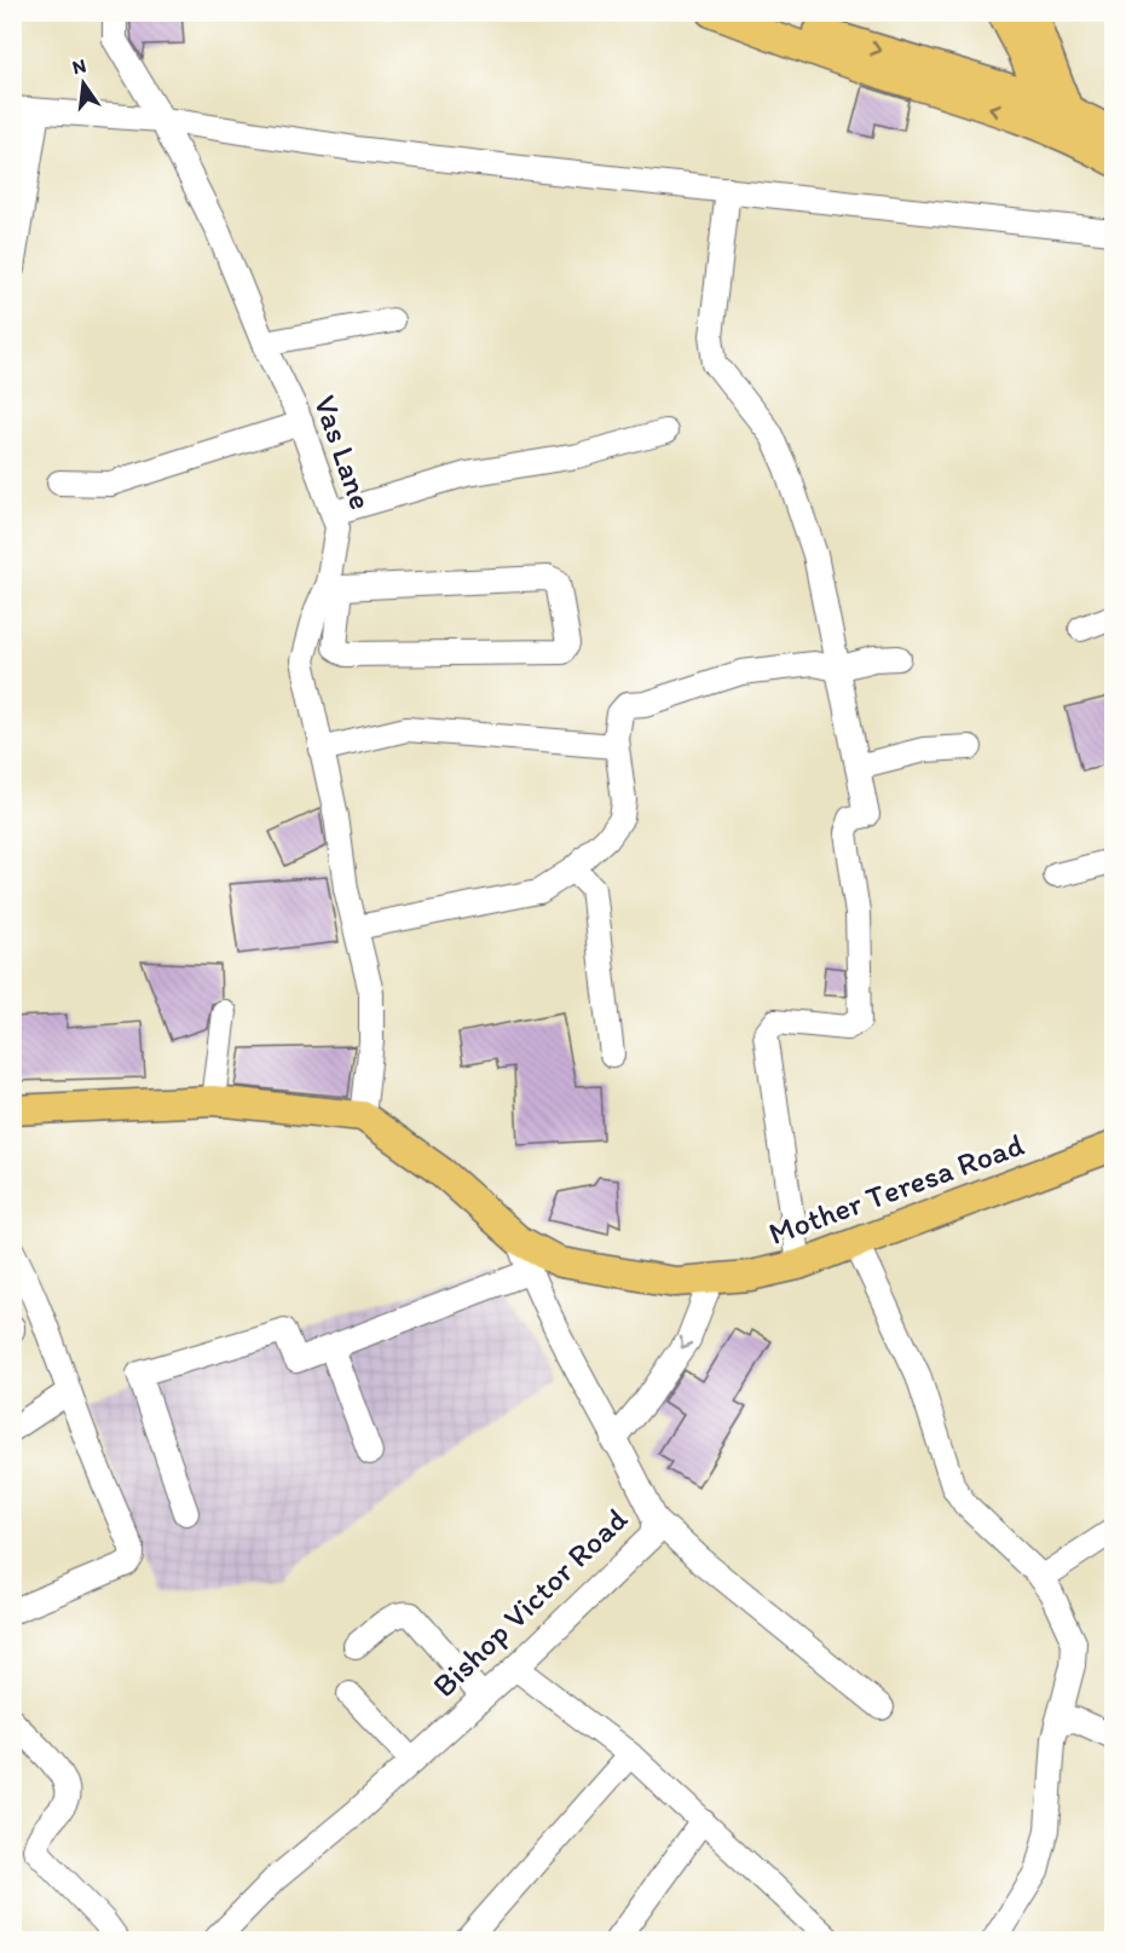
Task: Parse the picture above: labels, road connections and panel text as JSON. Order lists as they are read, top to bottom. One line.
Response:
{"streets":{"main road":["Mother Teresa Road"],"street":["Vas Lane","Bishop Victor Road"]},"crossings":[["Vas Lane","Mother Teresa Road"],["Mother Teresa Road","Bishop Victor Road"]],"north":"top"}
